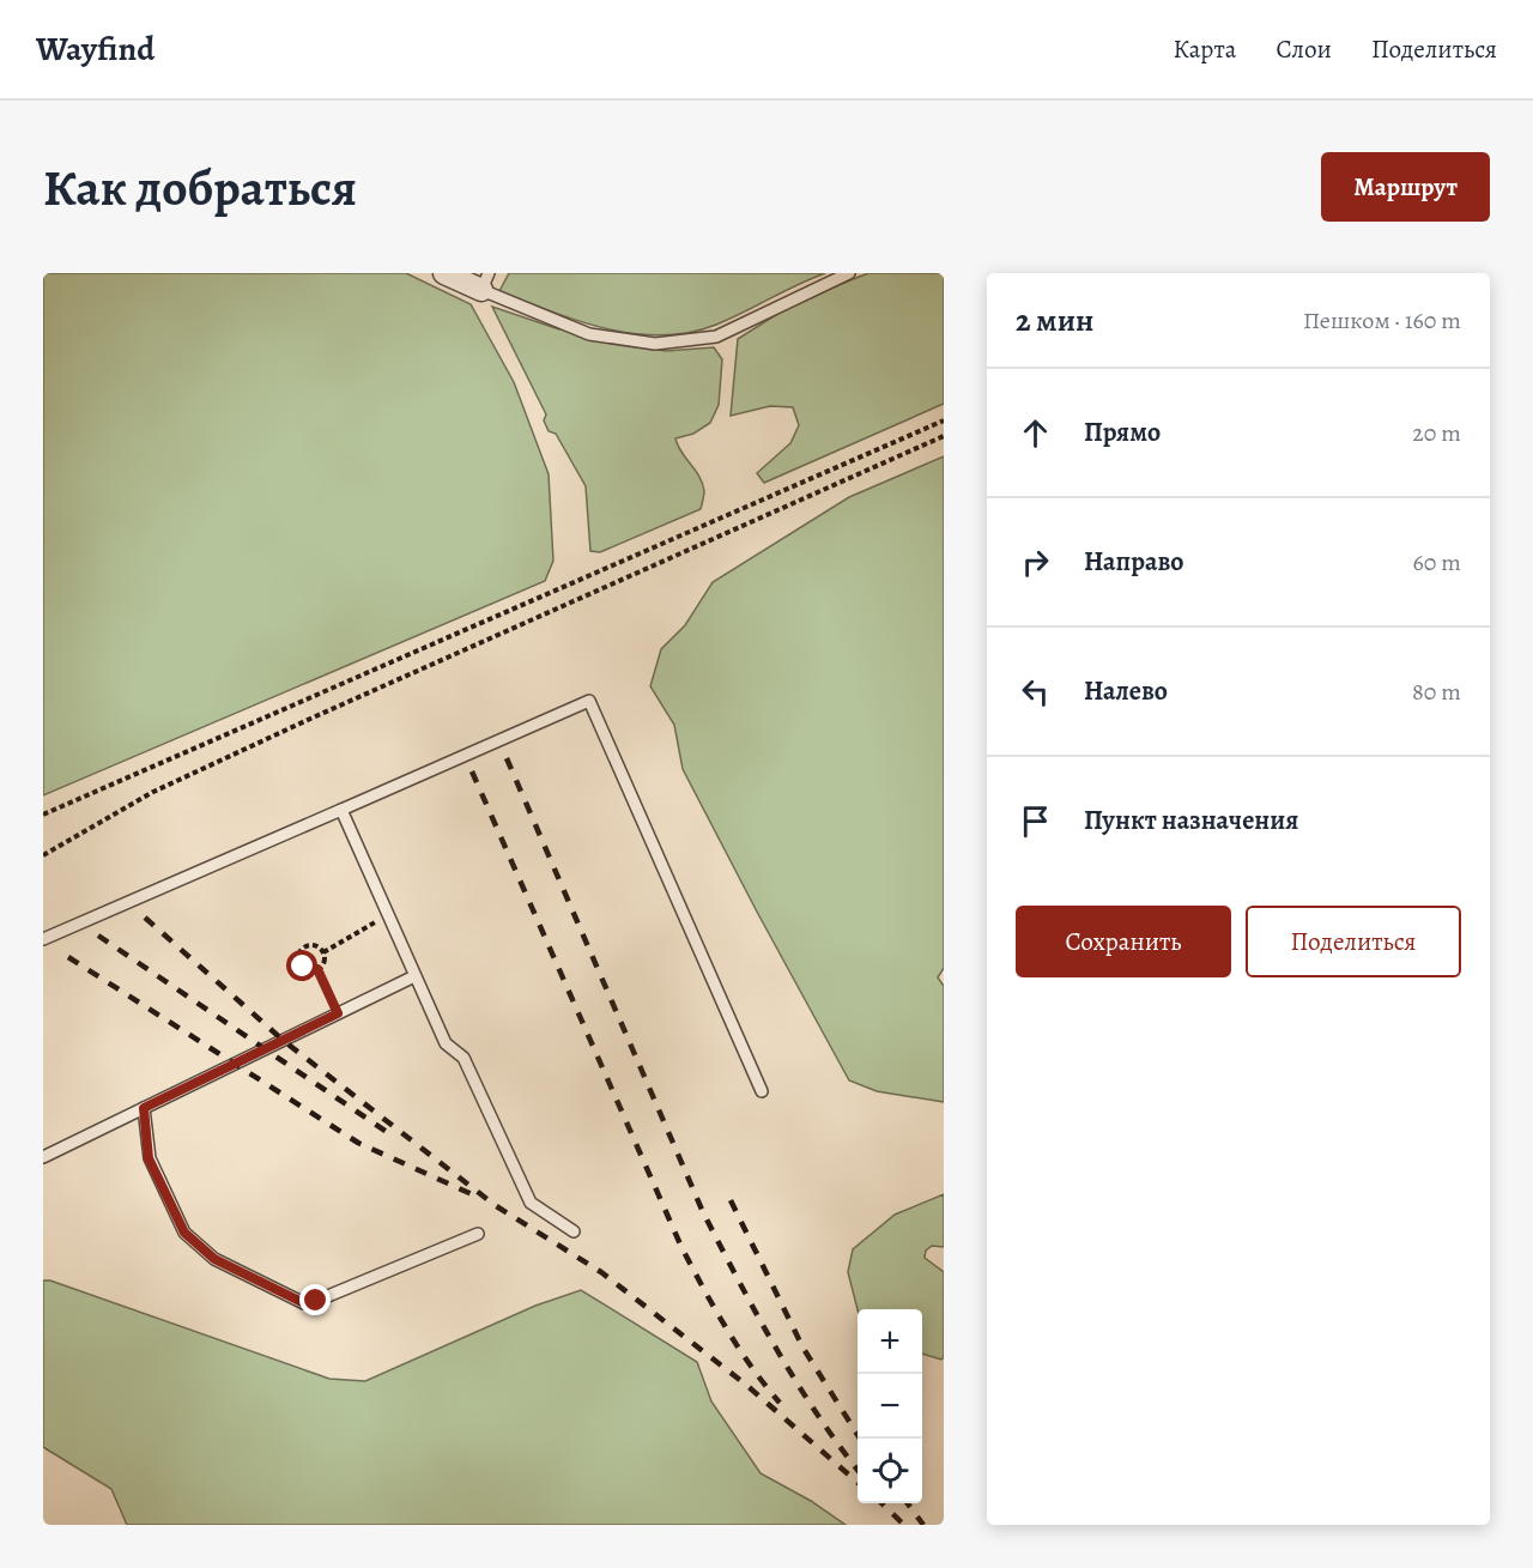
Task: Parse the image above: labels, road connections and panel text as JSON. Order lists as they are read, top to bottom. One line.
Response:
{"page":{"header":"Wayfind","nav":["Карта","Слои","Поделиться"],"buttons":["Маршрут",["Сохранить","Поделиться"]],"title":"Как добраться","heading":["2 мин","Пешком · 160 m"],"list":[["Прямо","20 m"],["Направо","60 m"],["Налево","80 m"],"Пункт назначения"],"map_buttons":["+","−"]}}
